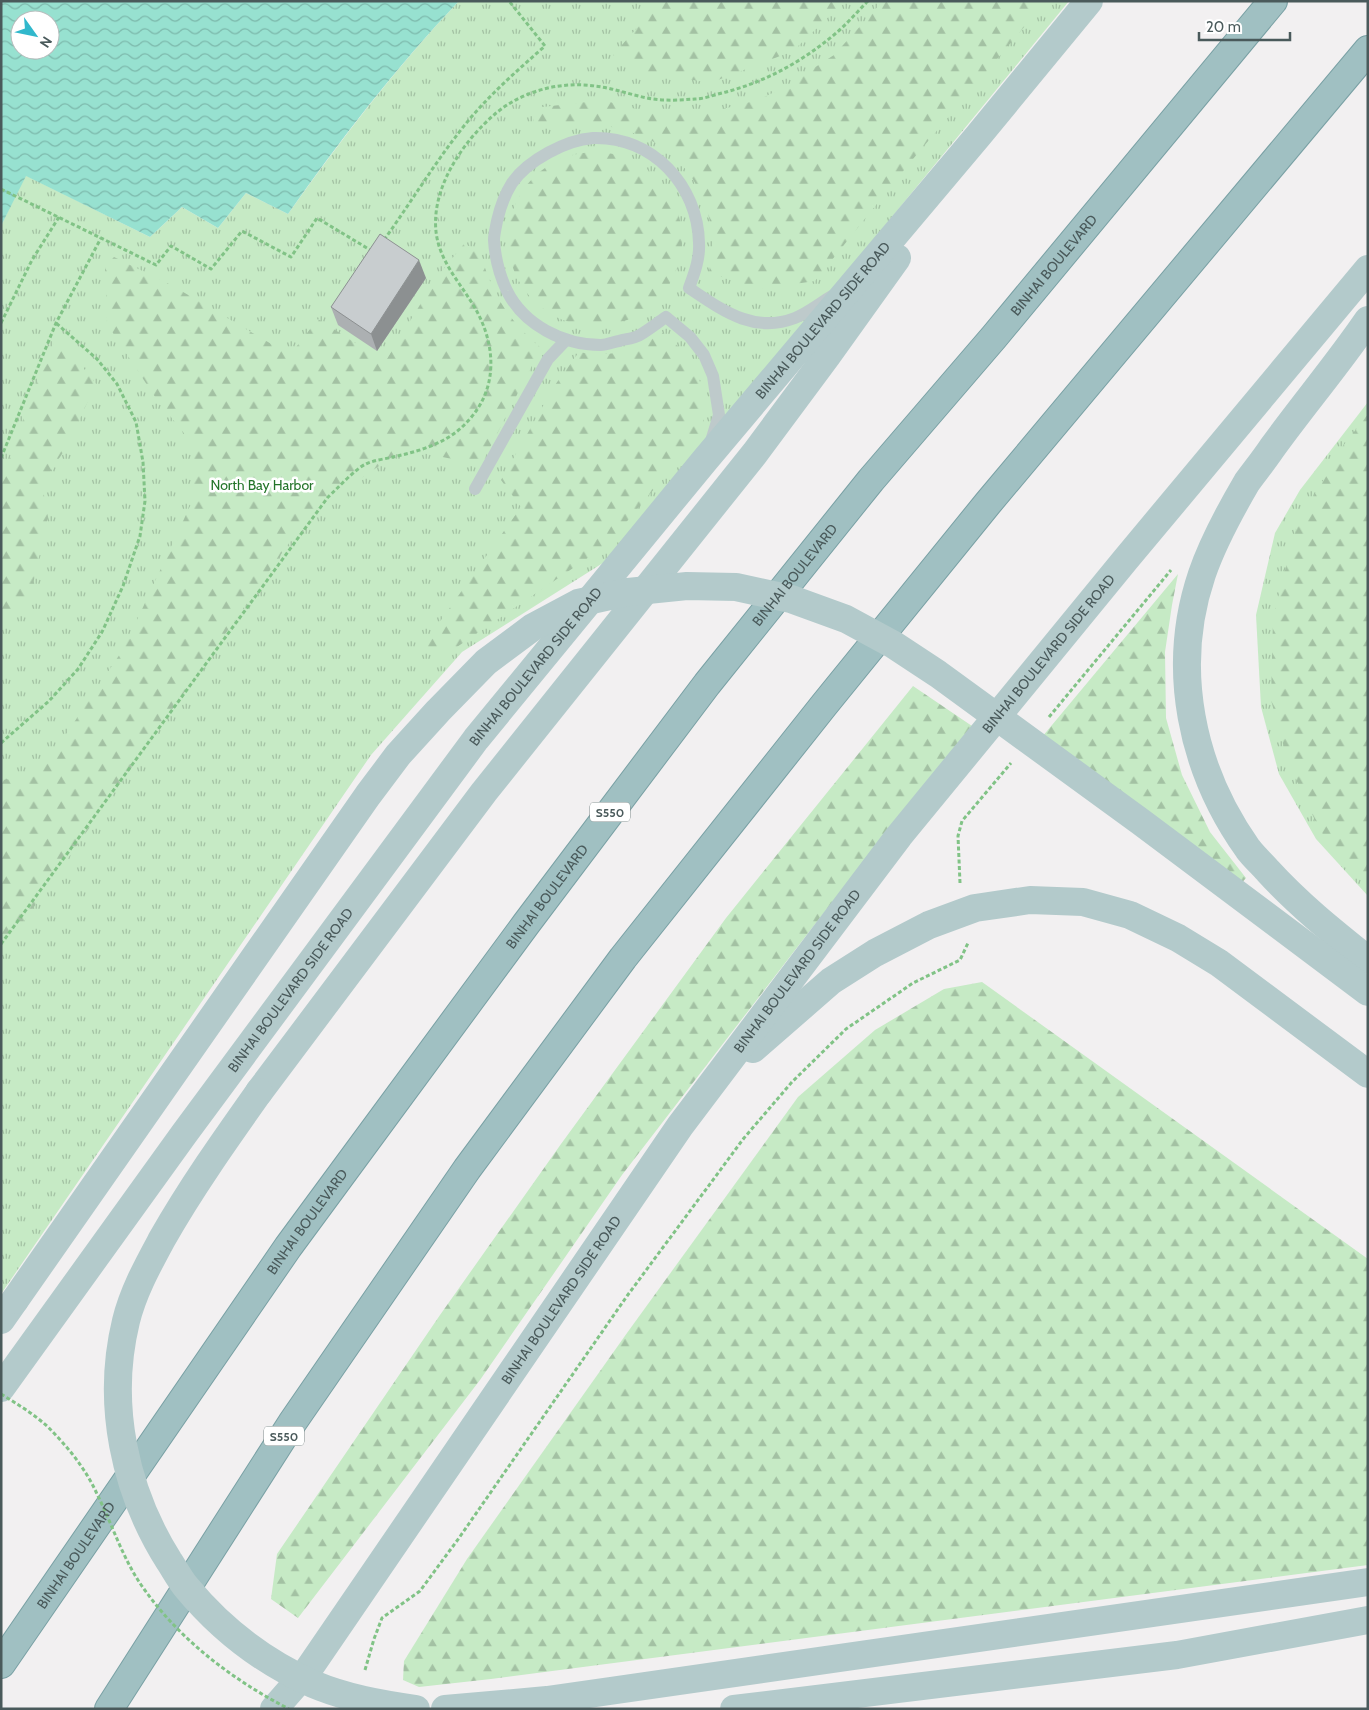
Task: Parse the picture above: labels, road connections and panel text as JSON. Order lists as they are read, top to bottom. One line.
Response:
{"streets":{"highway":["BINHAI BOULEVARD","S550"],"main road":["BINHAI BOULEVARD SIDE ROAD"]},"parks":["North Bay Harbor"],"scale_bar":"20 m","north":"bottom right"}
